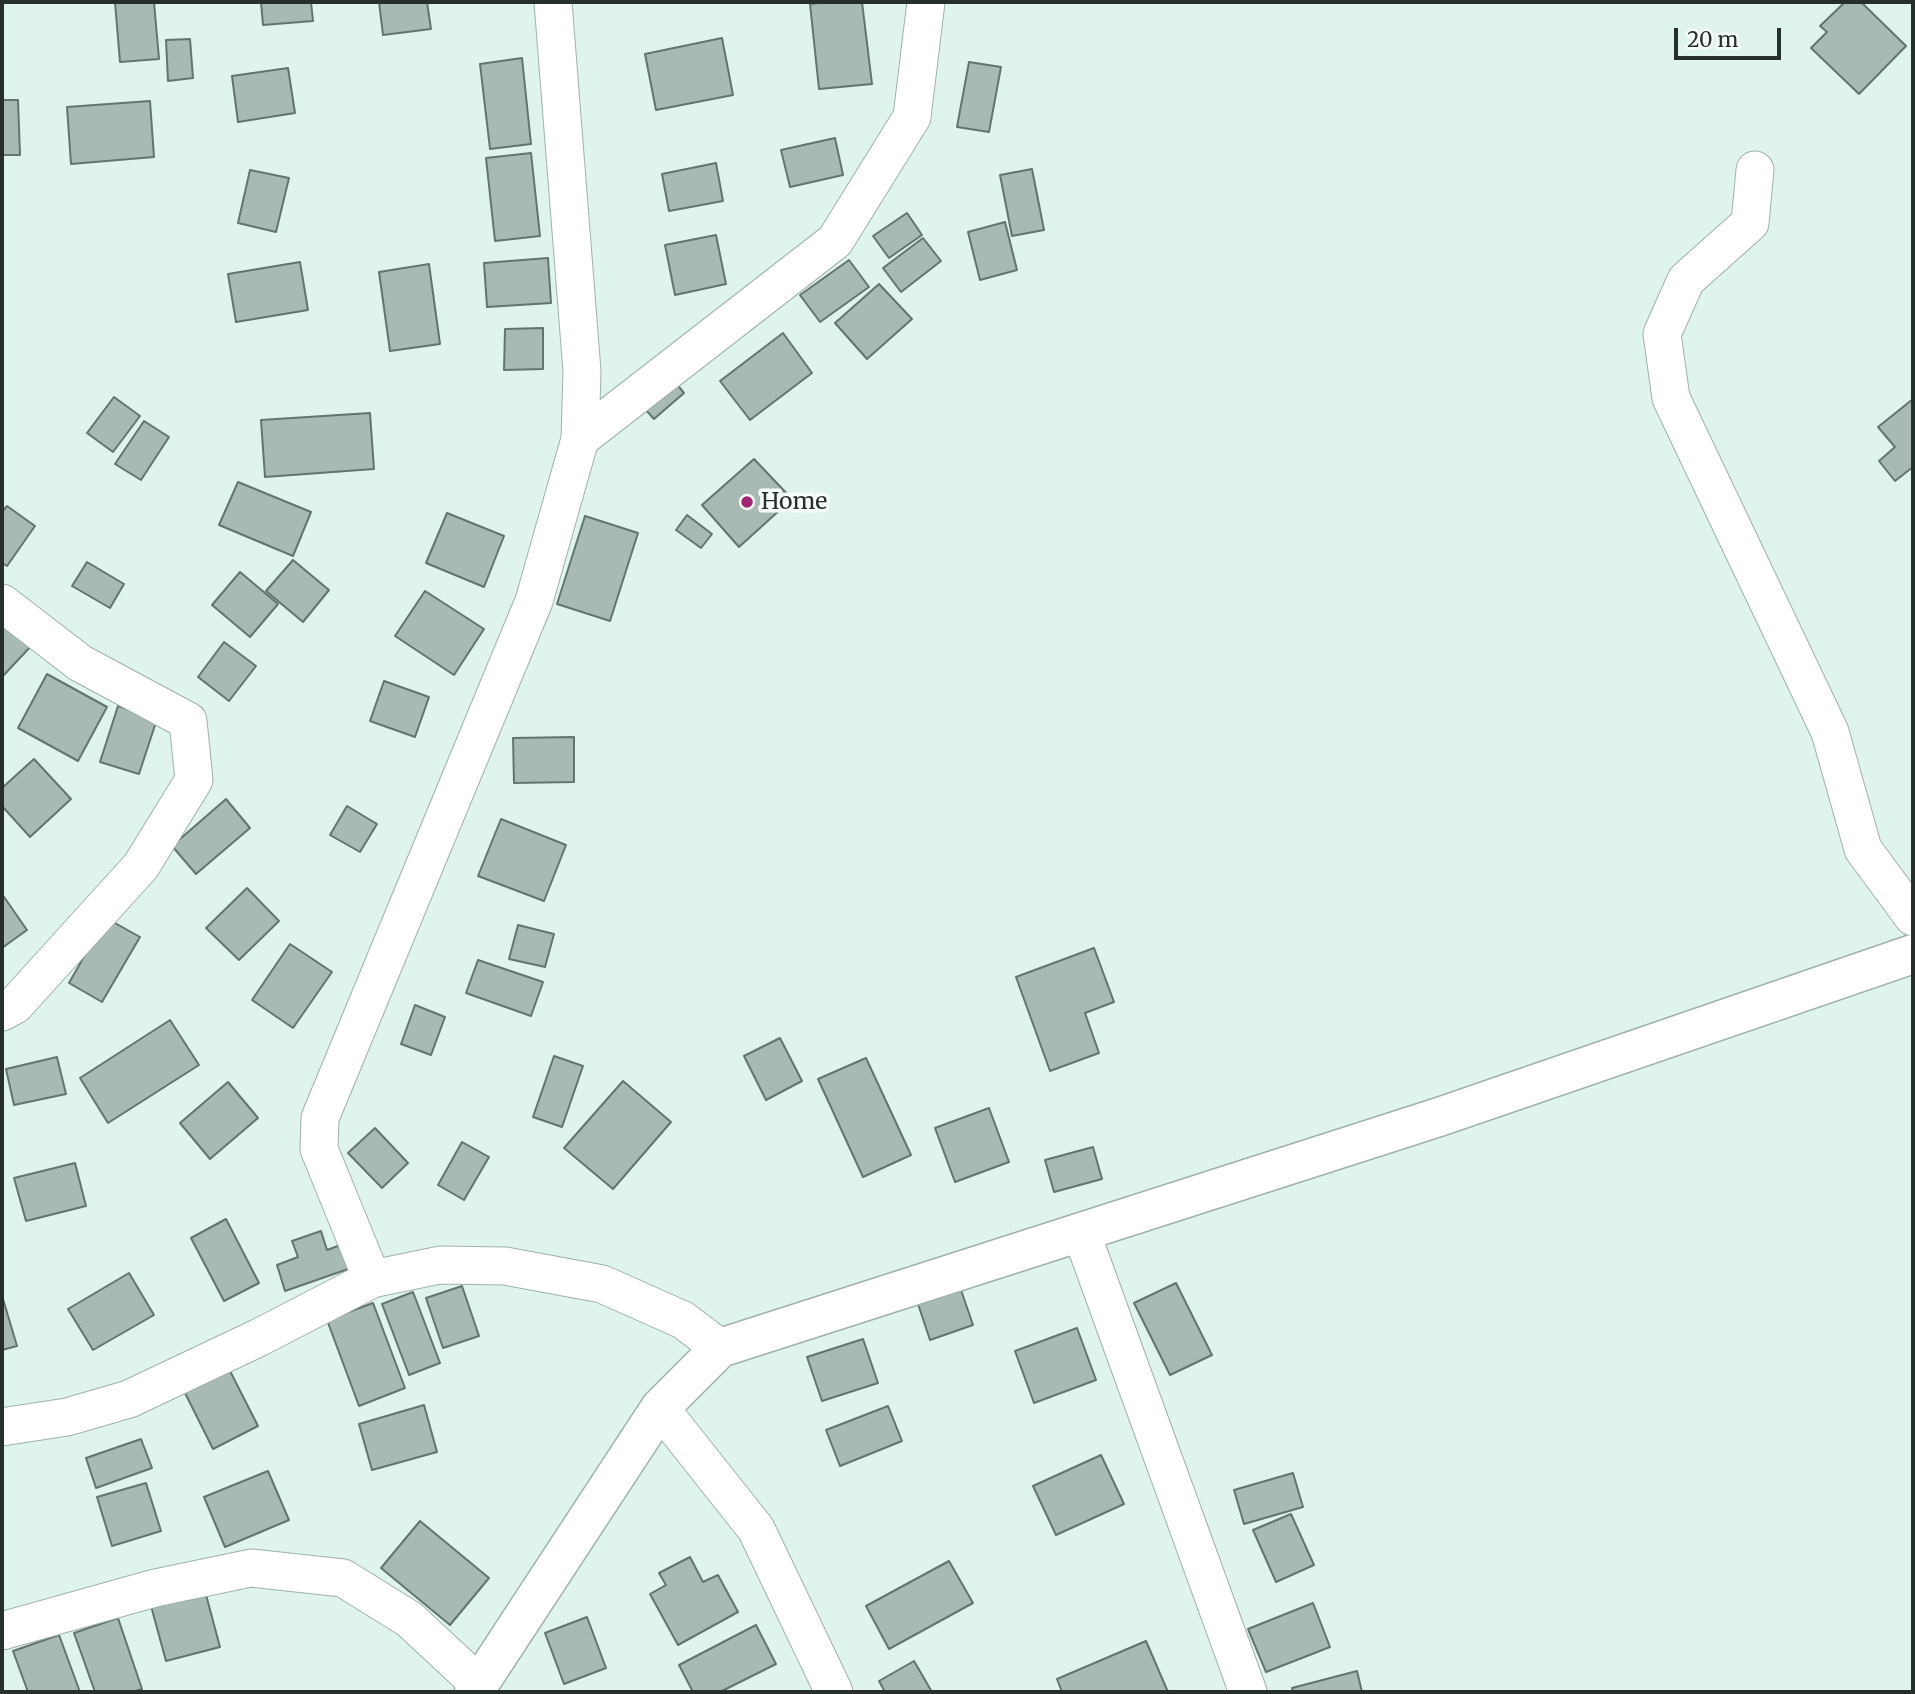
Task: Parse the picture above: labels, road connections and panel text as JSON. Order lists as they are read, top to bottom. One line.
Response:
{"places":["Home"],"scale_bar":"20 m"}
